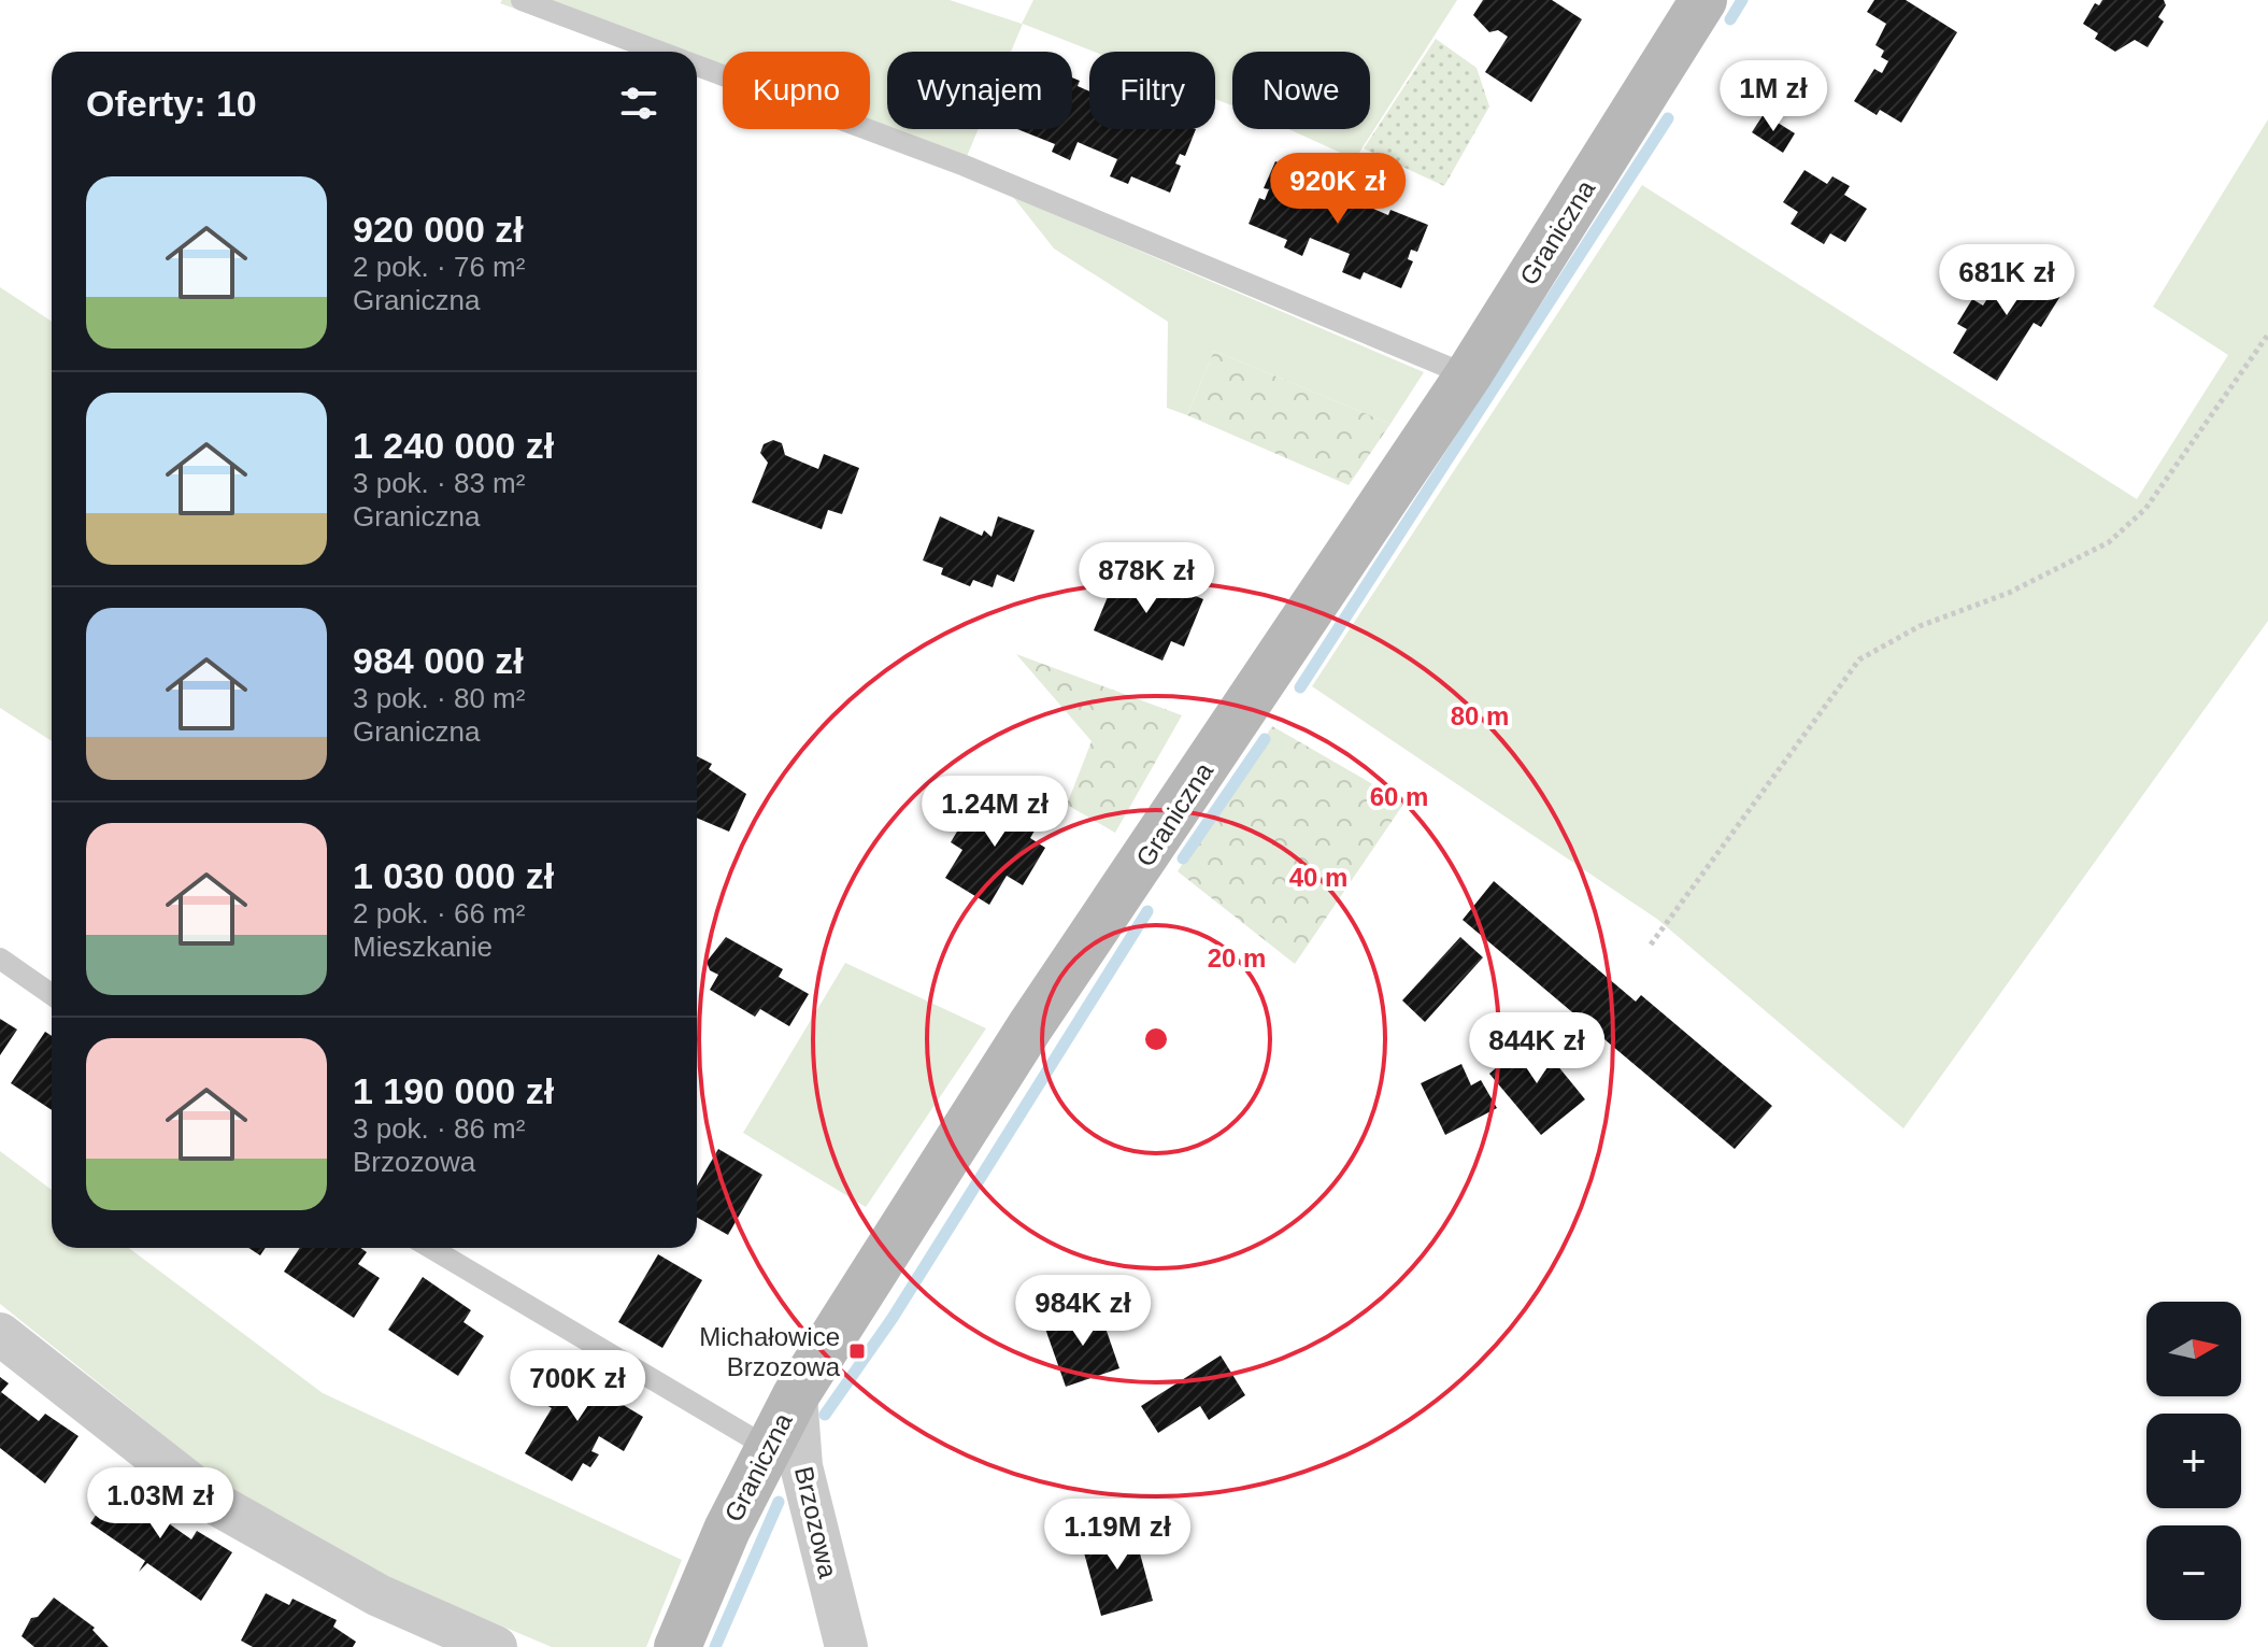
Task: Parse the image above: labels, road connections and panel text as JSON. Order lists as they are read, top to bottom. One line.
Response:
{"streets":{"street":["Graniczna","Brzozowa"]},"crossings":[["Graniczna","Brzozowa"]],"places":{"transit":["Michałowice Brzozowa"]},"north":"right","page":{"chip":["Kupno","Wynajem","Filtry","Nowe"],"heading":"Oferty: 10","price":["1M zł","920K zł","681K zł","878K zł","1.24M zł","844K zł","984K zł","700K zł","1.03M zł","1.19M zł"],"list":[{"name":"920 000 zł","note":"2 pok. · 76 m² · Graniczna"},{"name":"1 240 000 zł","note":"3 pok. · 83 m² · Graniczna"},{"name":"984 000 zł","note":"3 pok. · 80 m² · Graniczna"},{"name":"1 030 000 zł","note":"2 pok. · 66 m² · Mieszkanie"},{"name":"1 190 000 zł","note":"3 pok. · 86 m² · Brzozowa"}],"map_buttons":["+","−"]},"rings":["80 m","60 m","40 m","20 m"]}
